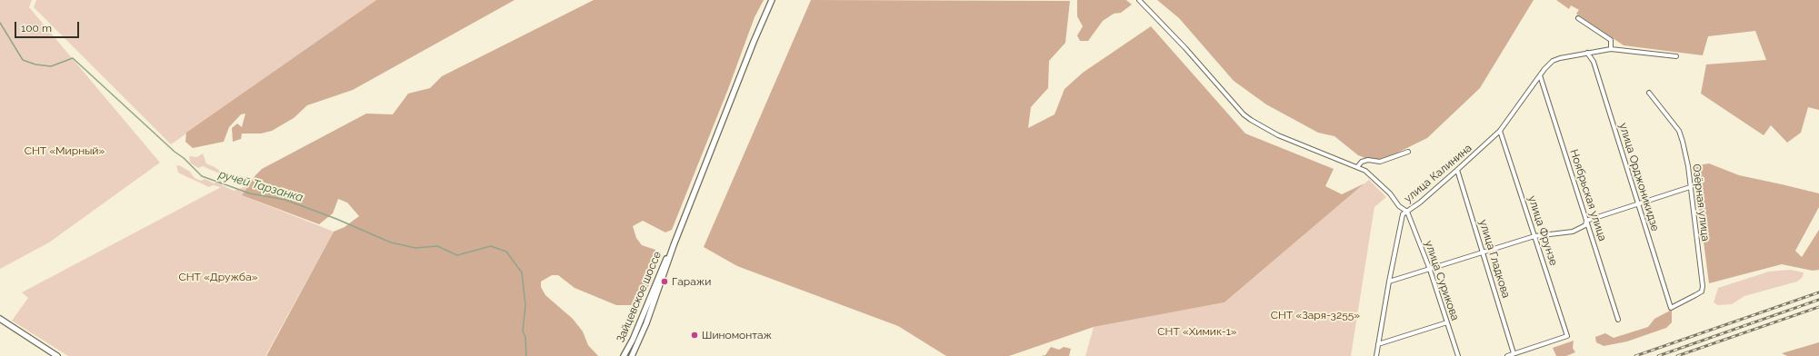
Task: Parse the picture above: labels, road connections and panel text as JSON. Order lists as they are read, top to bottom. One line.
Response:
{"streets":{"main road":["Зайцевское шоссе"],"street":["улица Калинина","улица Орджоникидзе","Ноябрьская улица","Озёрная улица","улица Фрунзе","улица Гладкова","улица Сурикова"]},"crossings":[["улица Калинина","улица Орджоникидзе"],["улица Калинина","Ноябрьская улица"],["улица Калинина","улица Фрунзе"],["улица Калинина","улица Гладкова"],["улица Калинина","улица Сурикова"],["улица Орджоникидзе","Озёрная улица"],["улица Фрунзе","улица Гладкова"]],"water":["ручей Тарзанка"],"parks":["СНТ «Мирный»","СНТ «Дружба»","СНТ «Заря-3255»","СНТ «Химик-1»"],"places":["Гаражи","Шиномонтаж"],"scale_bar":"100 m"}
